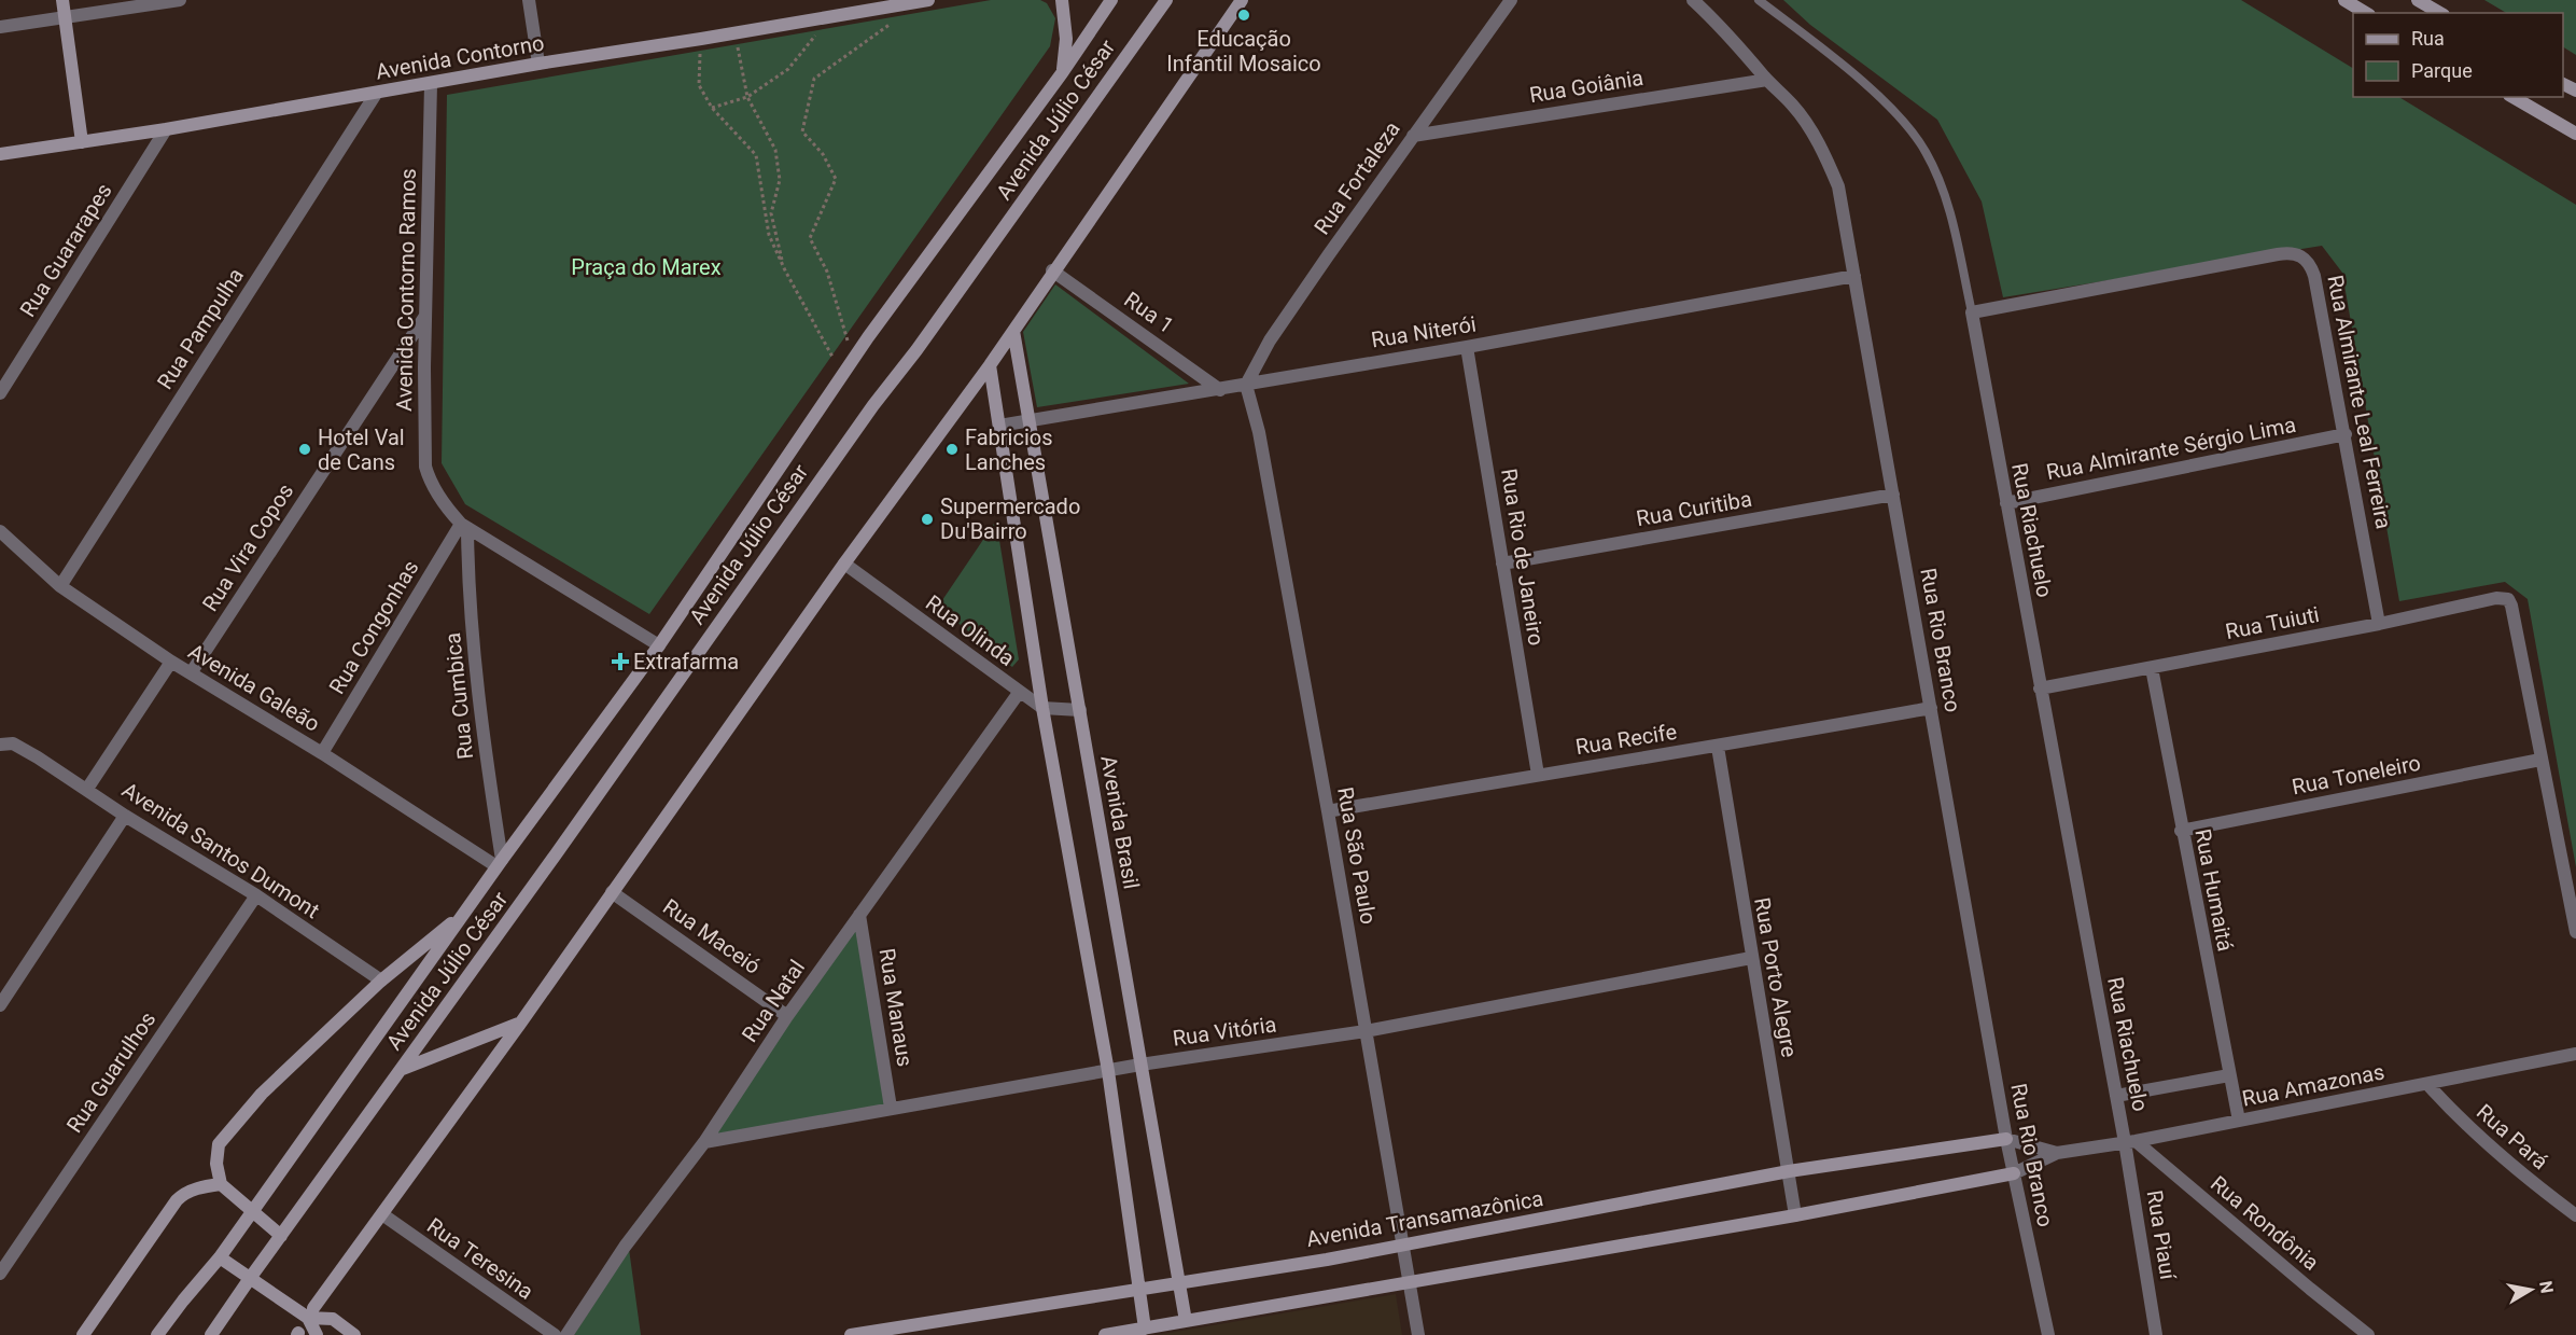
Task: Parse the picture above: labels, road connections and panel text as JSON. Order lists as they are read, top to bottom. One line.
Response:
{"streets":{"street":["Avenida Contorno","Rua Goiânia","Avenida Júlio César","Rua Fortaleza","Rua Guararapes","Avenida Contorno Ramos","Rua 1","Rua Pampulha","Rua Niterói","Rua Almirante Leal Ferreira","Rua Almirante Sérgio Lima","Rua Curitiba","Rua Riachuelo","Rua Vira Copos","Rua Rio de Janeiro","Rua Tuiuti","Rua Congonhas","Rua Olinda","Rua Rio Branco","Avenida Galeão","Rua Cumbica","Rua Recife","Rua Toneleiro","Avenida Brasil","Avenida Santos Dumont","Rua São Paulo","Rua Humaitá","Rua Maceió","Rua Porto Alegre","Rua Natal","Rua Manaus","Rua Vitória","Rua Guarulhos","Rua Amazonas","Rua Pará","Avenida Transamazônica","Rua Rondônia","Rua Piauí","Rua Teresina"]},"crossings":[["Avenida Contorno","Rua Guararapes"],["Avenida Contorno","Avenida Contorno Ramos"],["Avenida Contorno","Rua Pampulha"],["Rua Goiânia","Rua Fortaleza"],["Rua Goiânia","Rua Rio Branco"],["Avenida Júlio César","Avenida Contorno Ramos"],["Avenida Júlio César","Avenida Galeão"],["Avenida Júlio César","Rua Cumbica"],["Rua Fortaleza","Rua Niterói"],["Rua Fortaleza","Rua São Paulo"],["Avenida Contorno Ramos","Rua Vira Copos"],["Avenida Contorno Ramos","Rua Congonhas"],["Avenida Contorno Ramos","Rua Cumbica"],["Rua 1","Rua Niterói"],["Rua Pampulha","Avenida Galeão"],["Rua Niterói","Rua Rio de Janeiro"],["Rua Niterói","Rua Rio Branco"],["Rua Niterói","Avenida Brasil"],["Rua Niterói","Rua São Paulo"],["Rua Almirante Leal Ferreira","Rua Almirante Sérgio Lima"],["Rua Almirante Leal Ferreira","Rua Riachuelo"],["Rua Almirante Leal Ferreira","Rua Tuiuti"],["Rua Almirante Sérgio Lima","Rua Riachuelo"],["Rua Curitiba","Rua Rio de Janeiro"],["Rua Curitiba","Rua Rio Branco"],["Rua Riachuelo","Rua Tuiuti"],["Rua Riachuelo","Rua Amazonas"],["Rua Riachuelo","Rua Rondônia"],["Rua Riachuelo","Rua Piauí"],["Rua Vira Copos","Avenida Galeão"],["Rua Rio de Janeiro","Rua Recife"],["Rua Tuiuti","Rua Toneleiro"],["Rua Tuiuti","Rua Humaitá"],["Rua Congonhas","Avenida Galeão"],["Rua Congonhas","Rua Cumbica"],["Rua Olinda","Avenida Brasil"],["Rua Olinda","Rua Natal"],["Rua Rio Branco","Rua Recife"],["Rua Rio Branco","Rua Amazonas"],["Rua Rio Branco","Avenida Transamazônica"],["Avenida Galeão","Rua Cumbica"],["Rua Recife","Rua São Paulo"],["Rua Recife","Rua Porto Alegre"],["Rua Toneleiro","Rua Humaitá"],["Avenida Brasil","Rua Vitória"],["Avenida Brasil","Avenida Transamazônica"],["Avenida Santos Dumont","Rua Guarulhos"],["Rua São Paulo","Rua Vitória"],["Rua São Paulo","Avenida Transamazônica"],["Rua Humaitá","Rua Amazonas"],["Rua Maceió","Rua Natal"],["Rua Porto Alegre","Rua Vitória"],["Rua Porto Alegre","Avenida Transamazônica"],["Rua Natal","Rua Manaus"],["Rua Natal","Rua Vitória"],["Rua Manaus","Rua Vitória"],["Rua Amazonas","Rua Pará"],["Rua Amazonas","Avenida Transamazônica"],["Rua Amazonas","Rua Rondônia"],["Rua Amazonas","Rua Piauí"],["Rua Rondônia","Rua Piauí"]],"parks":["Praça do Marex"],"places":{"other":["Educação Infantil Mosaico","Hotel Val de Cans","Fabricios Lanches","Supermercado Du'Bairro"],"health":["Extrafarma"]},"legend":["Rua","Parque"],"north":"right"}
